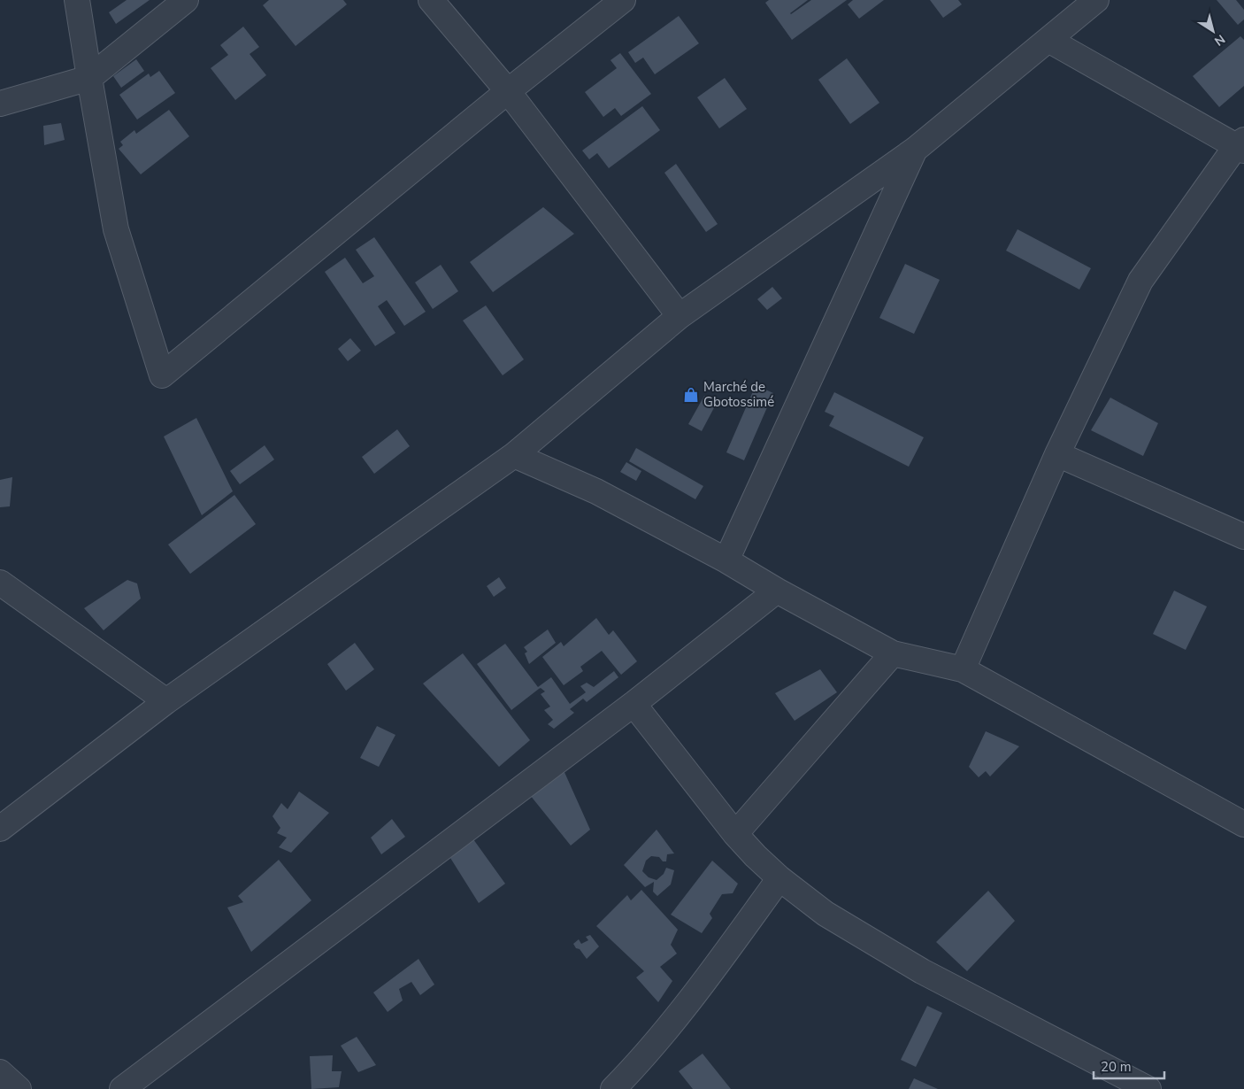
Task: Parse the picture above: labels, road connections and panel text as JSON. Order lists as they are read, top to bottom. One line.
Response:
{"places":{"shop":["Marché de Gbotossimé"]},"scale_bar":"20 m","north":"bottom right"}
